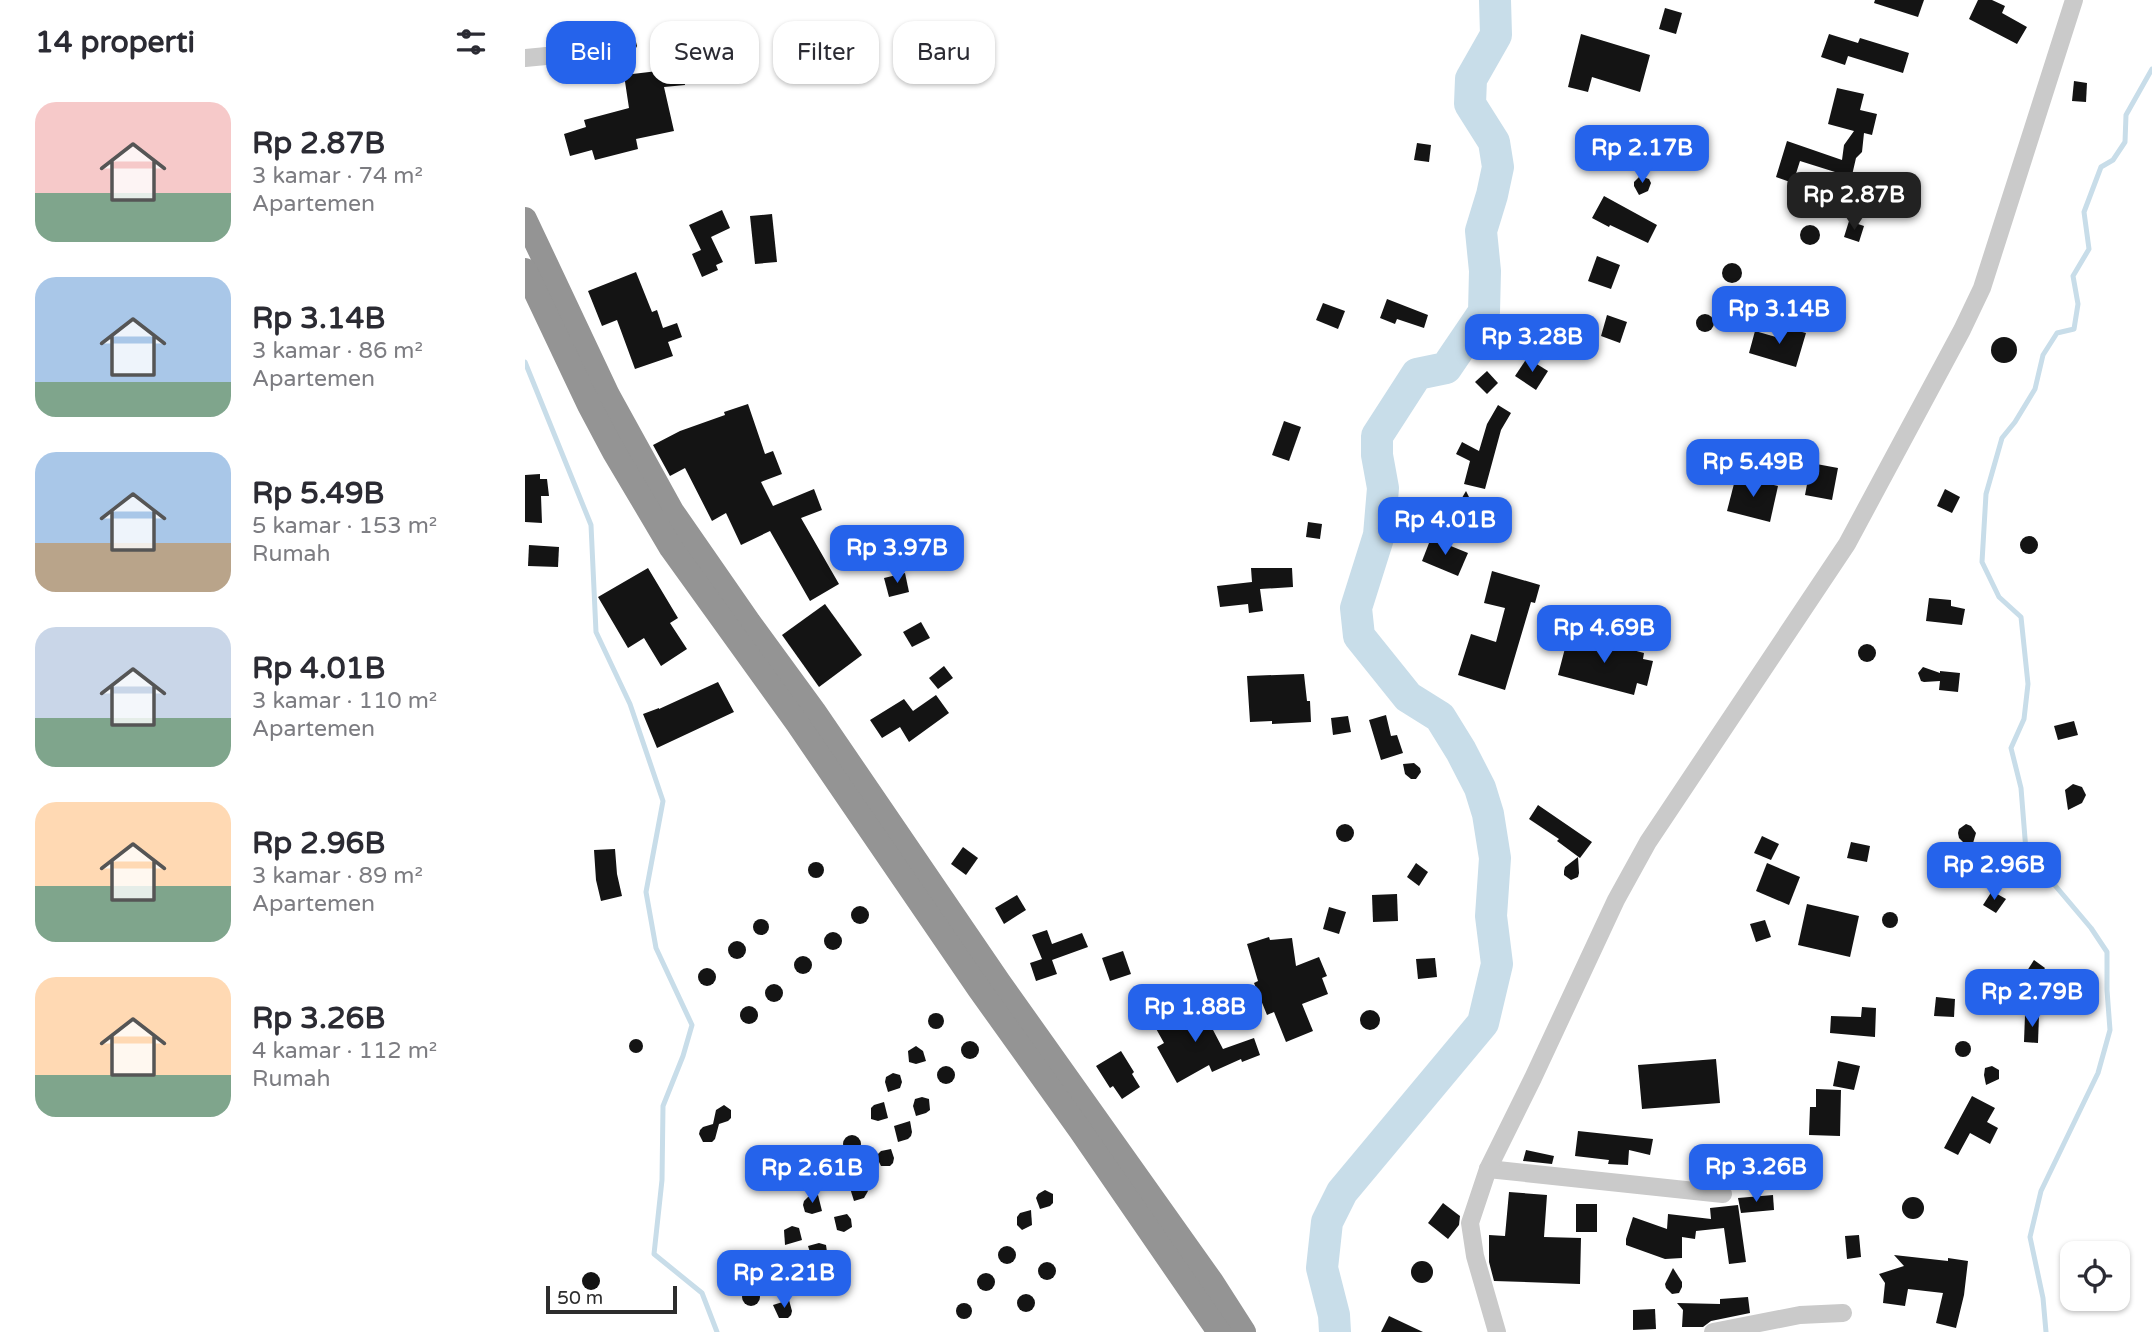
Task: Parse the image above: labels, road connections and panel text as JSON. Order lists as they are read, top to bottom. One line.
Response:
{"scale_bar":"50 m","page":{"heading":"14 properti","chip":["Beli","Sewa","Filter","Baru"],"list":[{"name":"Rp 2.87B","note":"3 kamar · 74 m² · Apartemen"},{"name":"Rp 3.14B","note":"3 kamar · 86 m² · Apartemen"},{"name":"Rp 5.49B","note":"5 kamar · 153 m² · Rumah"},{"name":"Rp 4.01B","note":"3 kamar · 110 m² · Apartemen"},{"name":"Rp 2.96B","note":"3 kamar · 89 m² · Apartemen"},{"name":"Rp 3.26B","note":"4 kamar · 112 m² · Rumah"}],"price":["Rp 2.17B","Rp 2.87B","Rp 3.14B","Rp 3.28B","Rp 5.49B","Rp 4.01B","Rp 3.97B","Rp 4.69B","Rp 2.96B","Rp 2.79B","Rp 1.88B","Rp 3.26B","Rp 2.61B","Rp 2.21B"],"scale":"50 m"}}
